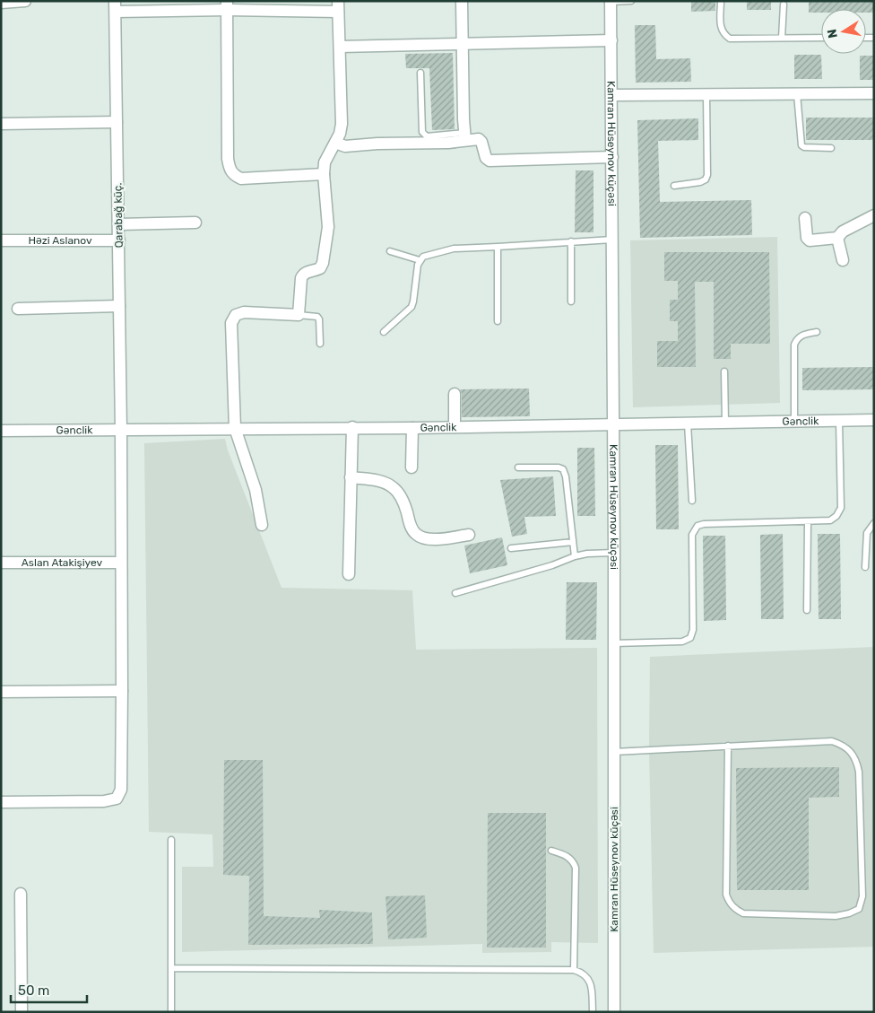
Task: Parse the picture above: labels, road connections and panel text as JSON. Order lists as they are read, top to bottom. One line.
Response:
{"streets":{"street":["Kamran Hüseynov küçəsi","Qarabağ küç.","Həzi Aslanov","Gənclik","Aslan Atakişiyev"]},"crossings":[["Kamran Hüseynov küçəsi","Gənclik"],["Qarabağ küç.","Həzi Aslanov"],["Qarabağ küç.","Gənclik"],["Qarabağ küç.","Aslan Atakişiyev"]],"scale_bar":"50 m","north":"left"}
